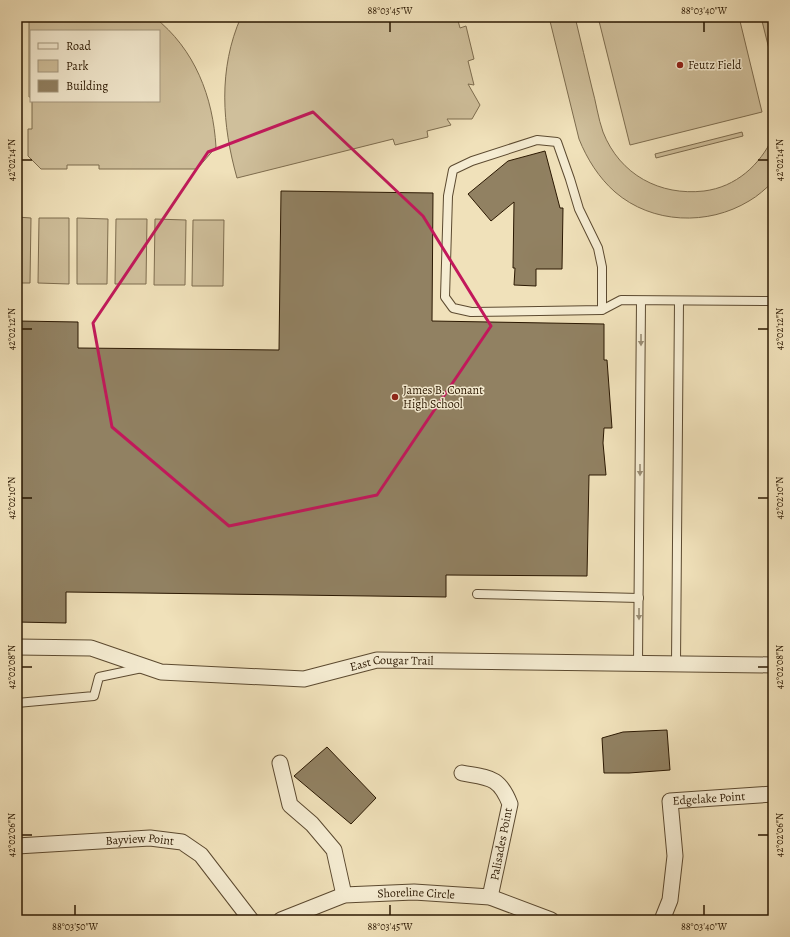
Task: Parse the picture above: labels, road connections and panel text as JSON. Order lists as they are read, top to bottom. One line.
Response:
{"streets":{"street":["East Cougar Trail","Edgelake Point","Bayview Point","Palisades Point","Shoreline Circle"]},"crossings":[["Palisades Point","Shoreline Circle"]],"places":["Feutz Field","James B. Conant High School"],"legend":["Road","Park","Building"],"coordinates":["88°03'45\"W","88°03'40\"W","42°02'14\"N","42°02'12\"N","42°02'10\"N","42°02'08\"N","42°02'06\"N","88°03'50\"W"]}
